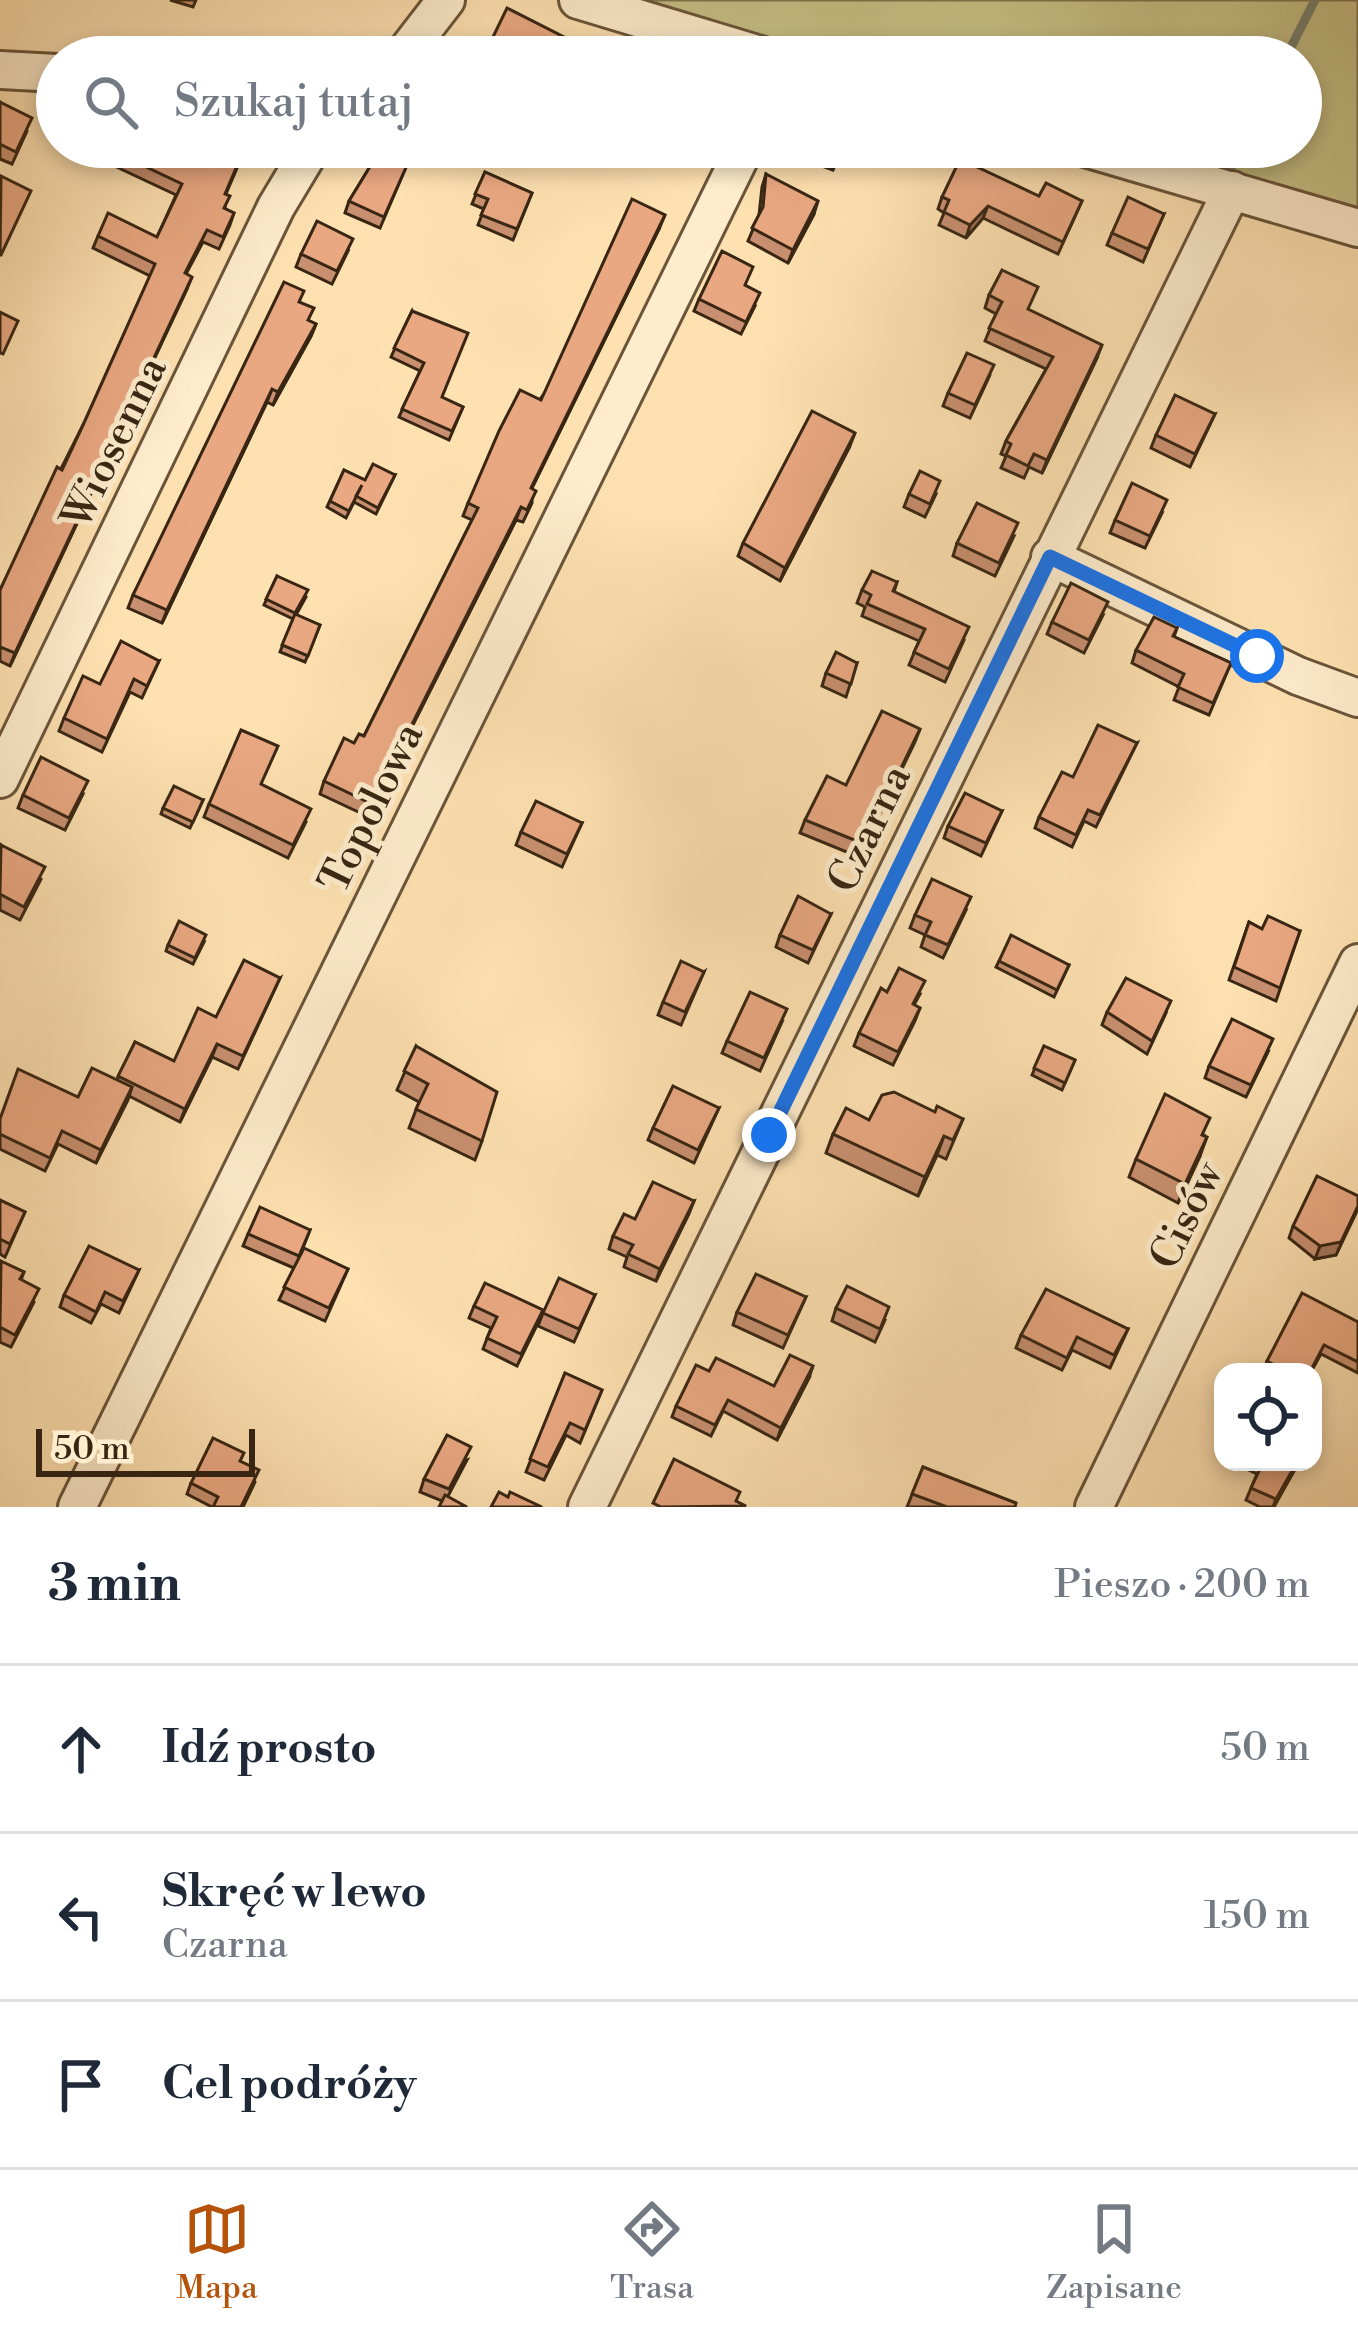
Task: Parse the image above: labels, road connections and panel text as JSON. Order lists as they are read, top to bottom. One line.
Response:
{"streets":{"street":["Wiosenna","Topolowa","Czarna","Cisów"]},"scale_bar":"50 m","page":{"search":"Szukaj tutaj","scale":"50 m","heading":["3 min","Pieszo · 200 m"],"list":[["Idź prosto","50 m"],["Skręć w lewo","Czarna","150 m"],"Cel podróży"],"nav":["Mapa","Trasa","Zapisane"]}}
